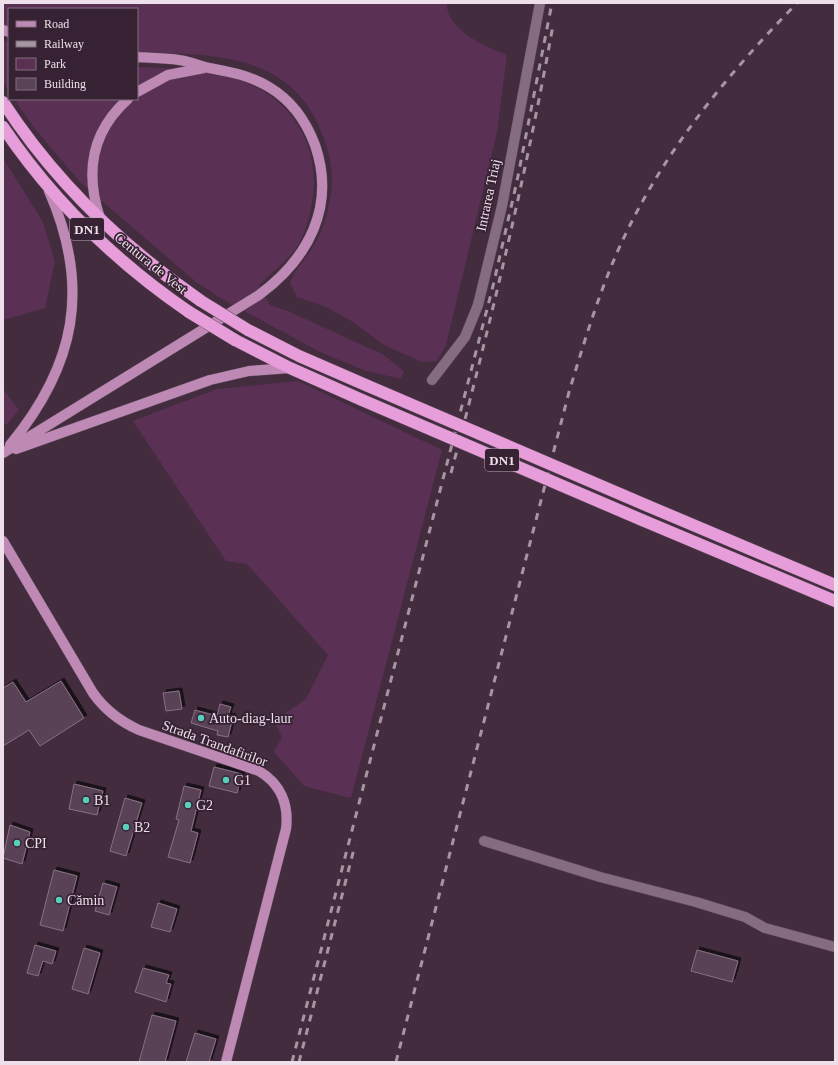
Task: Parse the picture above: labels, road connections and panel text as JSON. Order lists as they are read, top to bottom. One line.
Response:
{"streets":{"highway":["DN1","Centura de Vest"],"main road":["Strada Trandafirilor"],"street":["Intrarea Triaj"]},"crossings":[["DN1","Centura de Vest"]],"places":["Auto-diag-laur","G1","B1","G2","B2","CPI","Cămin"],"legend":["Road","Railway","Park","Building"]}
